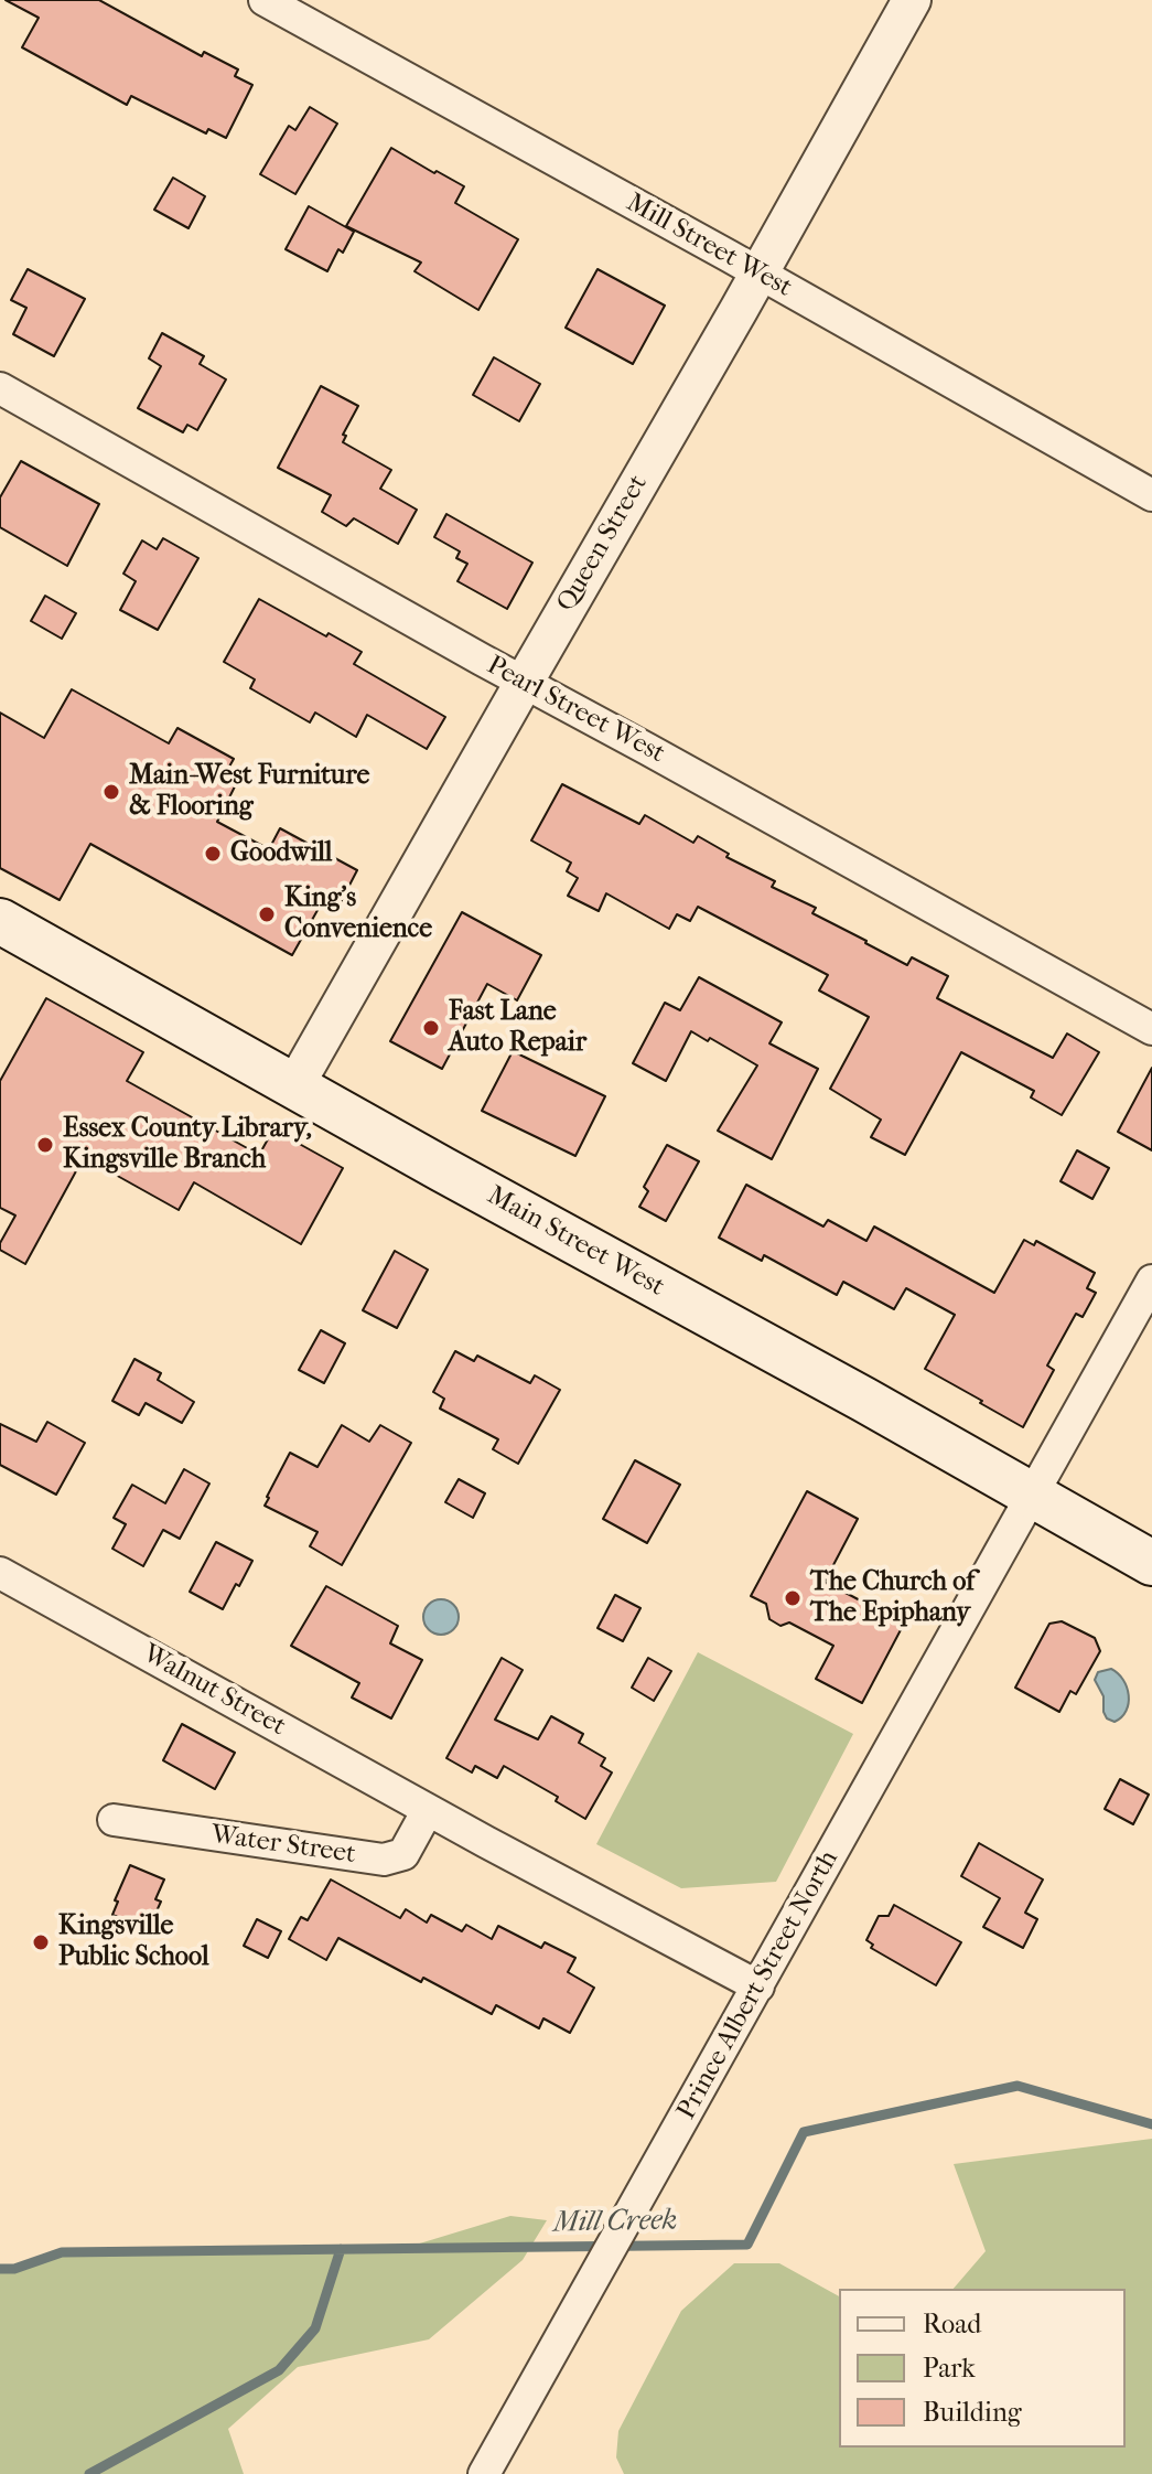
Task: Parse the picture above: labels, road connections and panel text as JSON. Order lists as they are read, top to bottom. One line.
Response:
{"streets":{"main road":["Main Street West"],"street":["Mill Street West","Queen Street","Pearl Street West","Walnut Street","Water Street","Prince Albert Street North"]},"crossings":[["Mill Street West","Queen Street"],["Queen Street","Pearl Street West"],["Queen Street","Main Street West"],["Main Street West","Prince Albert Street North"],["Walnut Street","Water Street"],["Walnut Street","Prince Albert Street North"]],"water":["Mill Creek"],"places":["Main-West Furniture & Flooring","Goodwill","King's Convenience","Fast Lane Auto Repair","Essex County Library, Kingsville Branch","The Church of The Epiphany","Kingsville Public School"],"legend":["Road","Park","Building"]}
